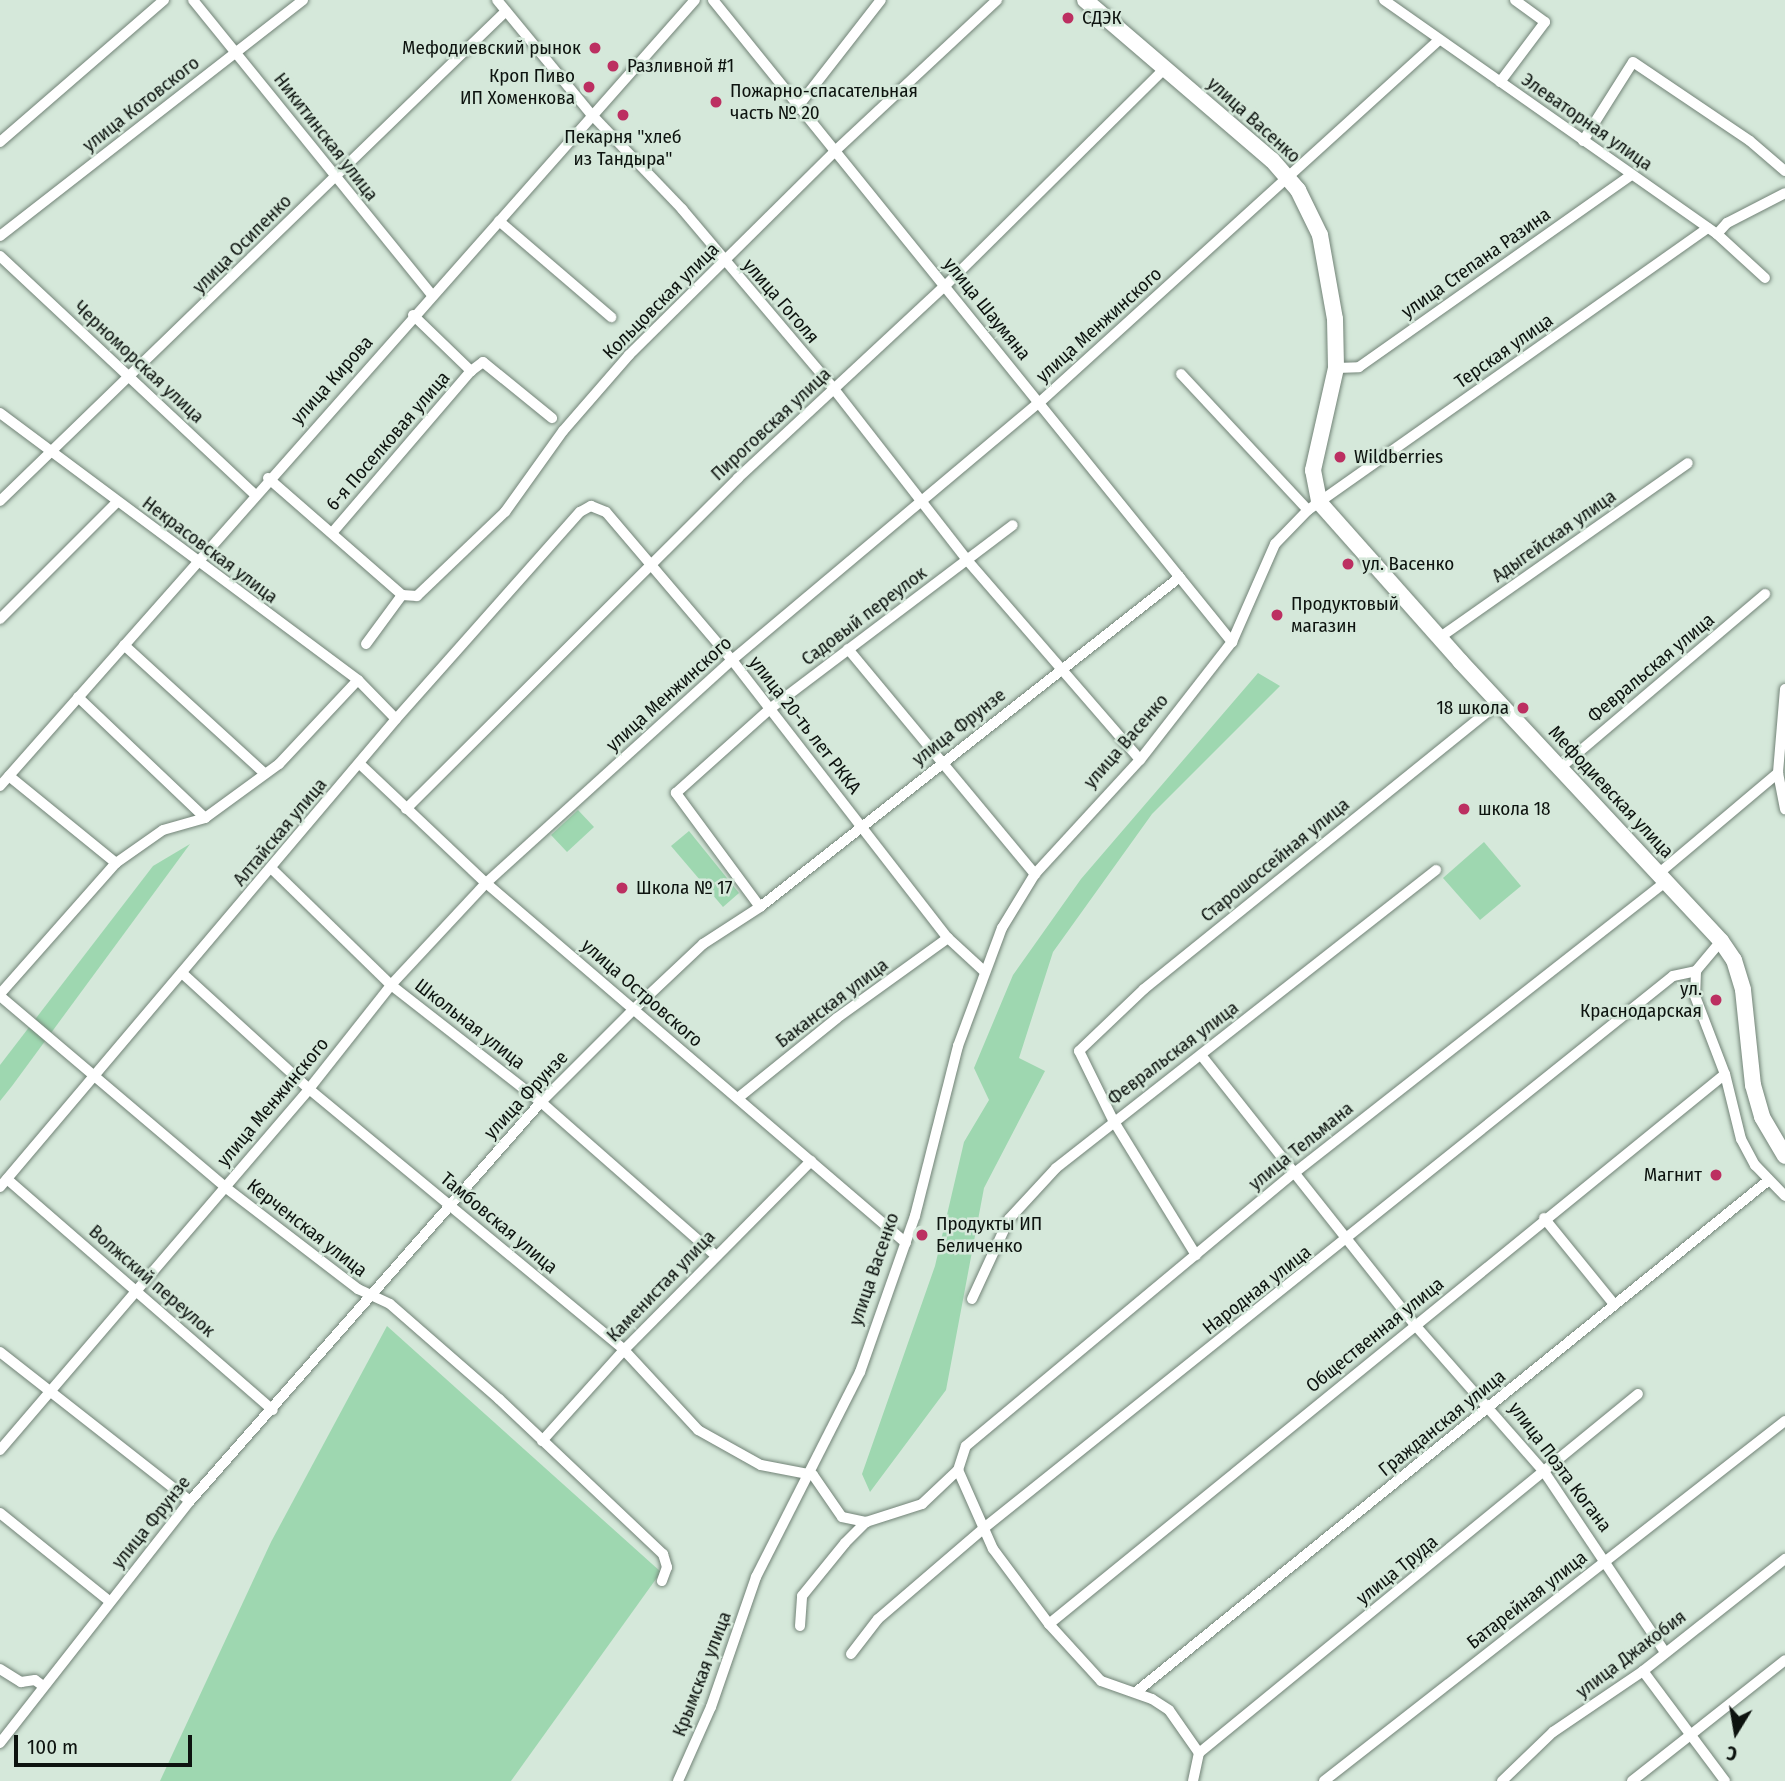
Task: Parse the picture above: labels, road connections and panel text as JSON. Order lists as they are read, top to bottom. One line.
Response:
{"streets":{"main road":["улица Васенко","Мефодиевская улица"],"street":["улица Котовского","Элеваторная улица","Никитинская улица","улица Осипенко","улица Степана Разина","Кольцовская улица","улица Гоголя","улица Шаумяна","улица Менжинского","Терская улица","Черноморская улица","улица Кирова","Пироговская улица","6-я Поселковая улица","Адыгейская улица","Некрасовская улица","Садовый переулок","Февральская улица","улица 20-ть лет РККА","улица Фрунзе","Алтайская улица","Старошоссейная улица","улица Островского","Баканская улица","Школьная улица","улица Тельмана","Тамбовская улица","Керченская улица","Волжский переулок","Каменистая улица","Народная улица","Общественная улица","Гражданская улица","улица Поэта Когана","улица Труда","Батарейная улица","улица Джакобия","Крымская улица"]},"crossings":[["улица Котовского","Никитинская улица"],["улица Васенко","улица Степана Разина"],["улица Васенко","улица Гоголя"],["улица Васенко","улица Шаумяна"],["улица Васенко","улица Менжинского"],["улица Васенко","Терская улица"],["улица Васенко","Пироговская улица"],["улица Васенко","улица 20-ть лет РККА"],["улица Васенко","Мефодиевская улица"],["улица Васенко","улица Островского"],["улица Васенко","Тамбовская улица"],["улица Васенко","Крымская улица"],["Элеваторная улица","улица Степана Разина"],["Элеваторная улица","улица Менжинского"],["Элеваторная улица","Терская улица"],["Никитинская улица","улица Осипенко"],["Никитинская улица","улица Кирова"],["улица Осипенко","улица Гоголя"],["улица Осипенко","Черноморская улица"],["улица Осипенко","Некрасовская улица"],["Кольцовская улица","улица Гоголя"],["Кольцовская улица","улица Шаумяна"],["улица Гоголя","улица Менжинского"],["улица Гоголя","улица Кирова"],["улица Гоголя","Пироговская улица"],["улица Гоголя","Садовый переулок"],["улица Гоголя","улица Фрунзе"],["улица Шаумяна","улица Менжинского"],["улица Шаумяна","Пироговская улица"],["улица Шаумяна","улица Фрунзе"],["улица Менжинского","улица 20-ть лет РККА"],["улица Менжинского","улица Островского"],["улица Менжинского","Школьная улица"],["улица Менжинского","Тамбовская улица"],["улица Менжинского","Керченская улица"],["улица Менжинского","Волжский переулок"],["Терская улица","Мефодиевская улица"],["Черноморская улица","улица Кирова"],["улица Кирова","Некрасовская улица"],["Пироговская улица","улица 20-ть лет РККА"],["Пироговская улица","улица Островского"],["Адыгейская улица","Мефодиевская улица"],["Некрасовская улица","Алтайская улица"],["Садовый переулок","улица 20-ть лет РККА"],["Садовый переулок","улица Фрунзе"],["Февральская улица","Мефодиевская улица"],["Февральская улица","Старошоссейная улица"],["Февральская улица","улица Поэта Когана"],["улица 20-ть лет РККА","улица Фрунзе"],["улица 20-ть лет РККА","Алтайская улица"],["улица 20-ть лет РККА","Баканская улица"],["улица Фрунзе","улица Островского"],["улица Фрунзе","Школьная улица"],["улица Фрунзе","Тамбовская улица"],["улица Фрунзе","Керченская улица"],["улица Фрунзе","Волжский переулок"],["Мефодиевская улица","Старошоссейная улица"],["Мефодиевская улица","улица Тельмана"],["Алтайская улица","улица Островского"],["Алтайская улица","Школьная улица"],["Алтайская улица","Тамбовская улица"],["Алтайская улица","Керченская улица"],["Алтайская улица","Волжский переулок"],["улица Островского","Баканская улица"],["улица Островского","Каменистая улица"],["Школьная улица","Каменистая улица"],["улица Тельмана","улица Поэта Когана"],["Тамбовская улица","Каменистая улица"],["Керченская улица","Каменистая улица"],["Народная улица","улица Поэта Когана"],["Общественная улица","улица Поэта Когана"],["Гражданская улица","улица Поэта Когана"],["улица Поэта Когана","улица Труда"],["улица Поэта Когана","Батарейная улица"],["улица Поэта Когана","улица Джакобия"]],"places":["СДЭК","Мефодиевский рынок","Разливной #1","Кроп Пиво ИП Хоменкова","Пожарно-спасательная часть № 20","Пекарня \"хлеб из Тандыра\"","Wildberries","ул. Васенко","Продуктовый магазин","18 школа","школа 18","Школа № 17","ул. Краснодарская","Магнит","Продукты ИП Беличенко"],"scale_bar":"100 m","north":"bottom"}
